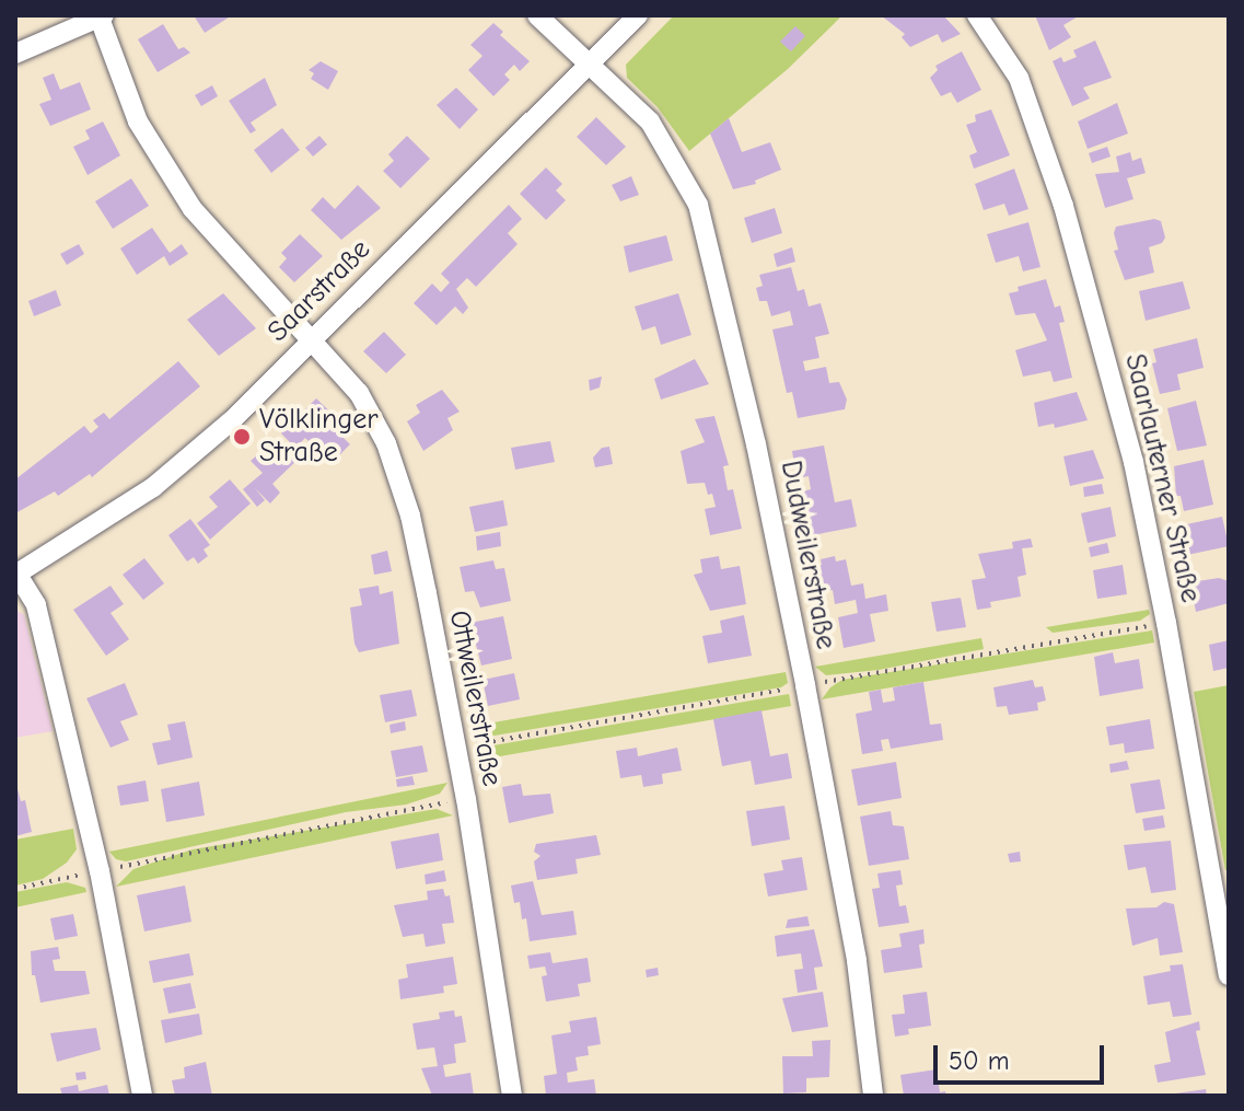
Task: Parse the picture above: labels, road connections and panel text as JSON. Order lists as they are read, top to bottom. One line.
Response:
{"streets":{"street":["Saarstraße","Saarlauterner Straße","Dudweilerstraße","Ottweilerstraße"]},"crossings":[["Saarstraße","Dudweilerstraße"],["Saarstraße","Ottweilerstraße"]],"places":["Völklinger Straße"],"scale_bar":"50 m"}
